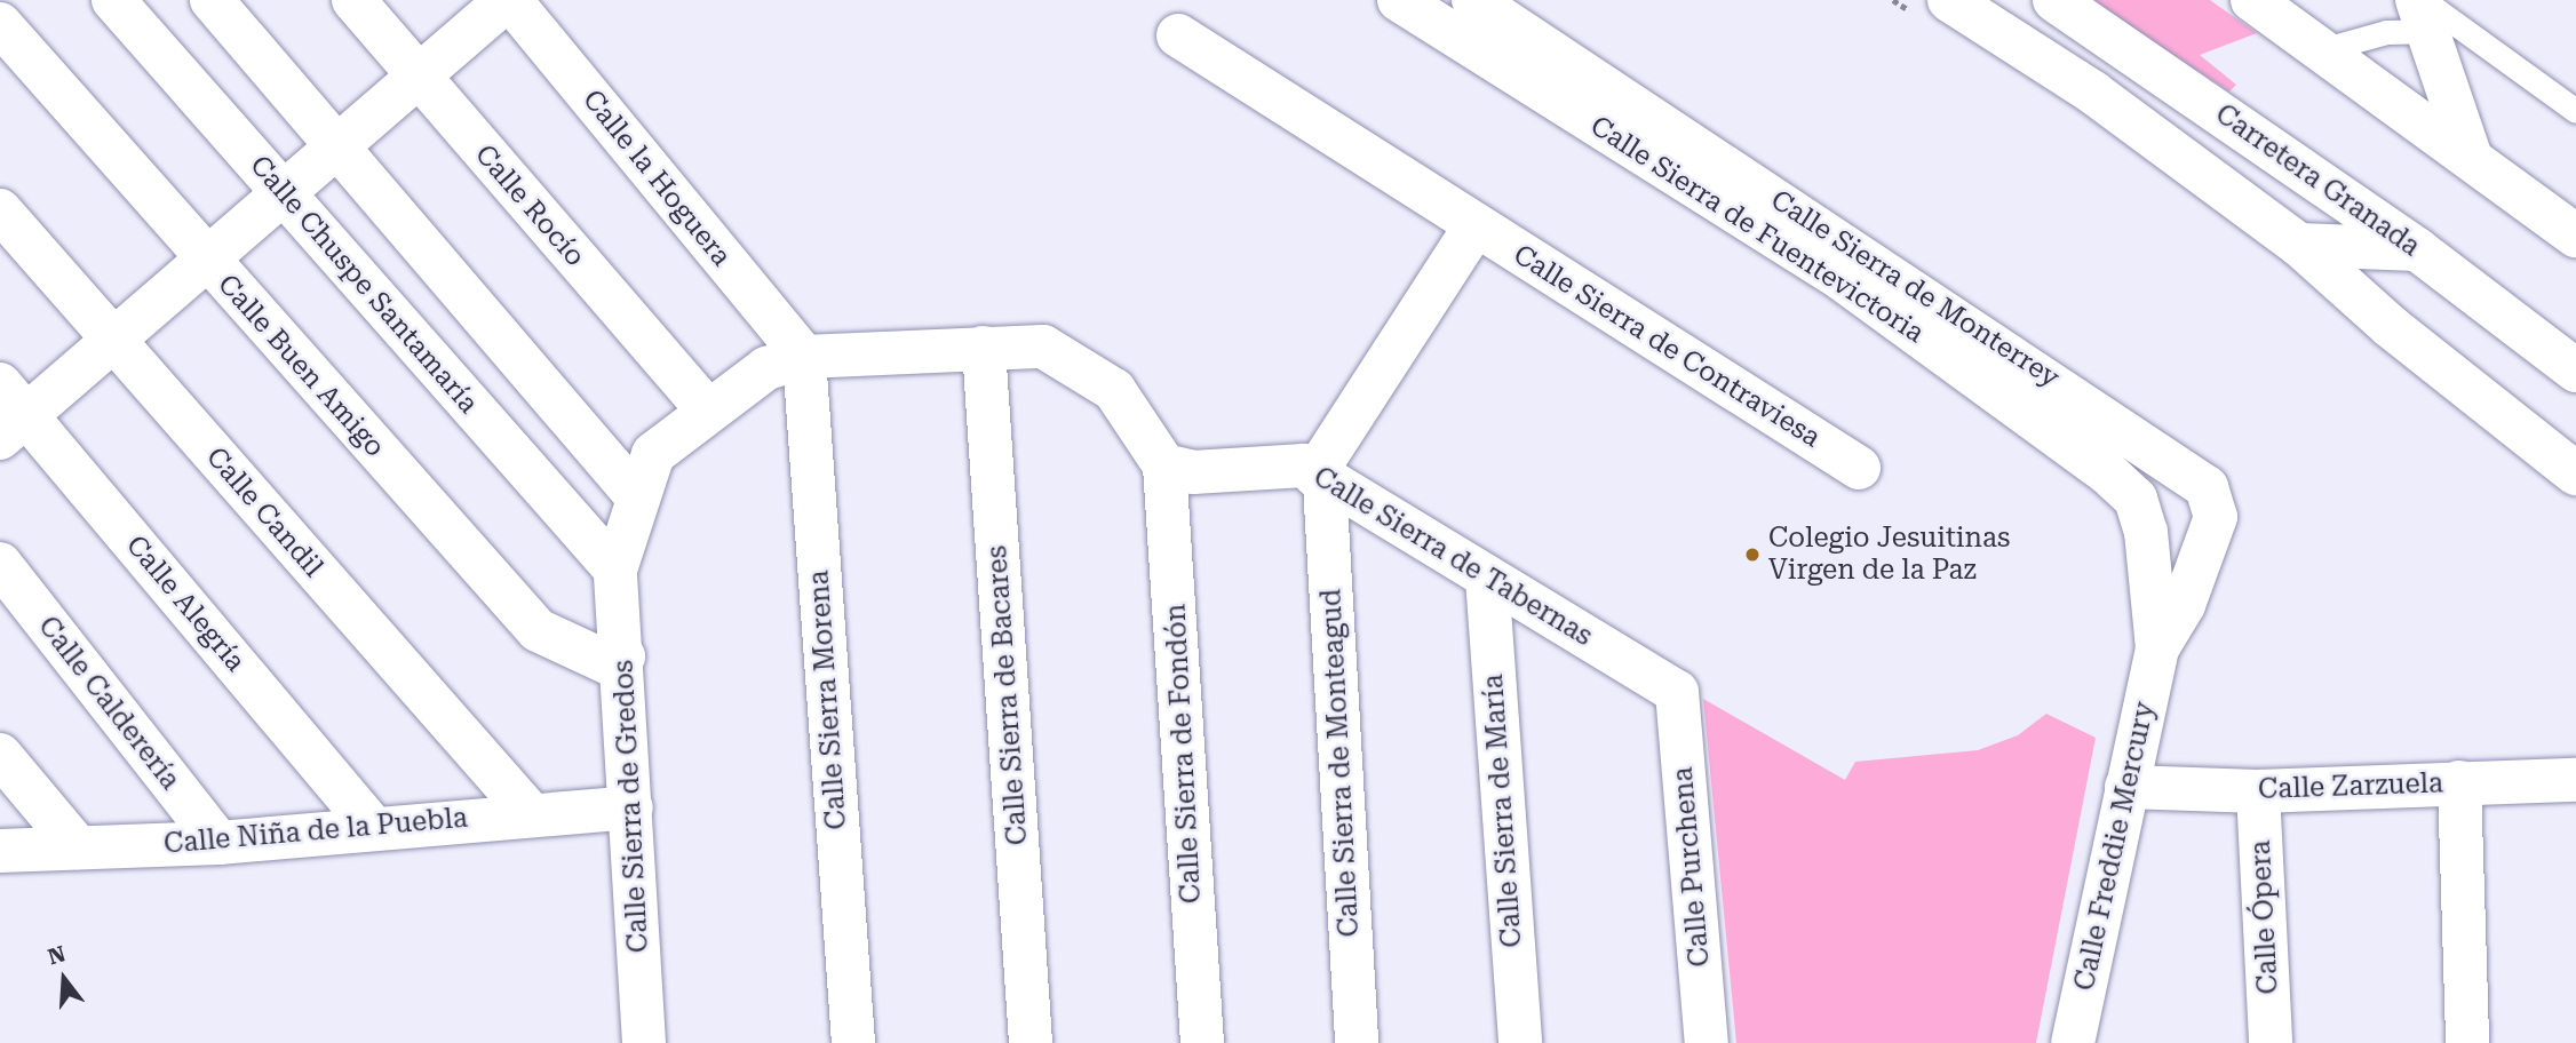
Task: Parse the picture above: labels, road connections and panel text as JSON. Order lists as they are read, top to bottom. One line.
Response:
{"streets":{"street":["Calle la Hoguera","Carretera Granada","Calle Rocío","Calle Sierra de Fuentevictoria","Calle Chuspe Santamaría","Calle Sierra de Monterrey","Calle Sierra de Contraviesa","Calle Buen Amigo","Calle Candil","Calle Sierra de Tabernas","Calle Alegría","Calle Sierra de Bacares","Calle Sierra Morena","Calle Calderería","Calle Sierra de Fondón","Calle Sierra de Monteagud","Calle Zarzuela","Calle Sierra de Gredos","Calle Sierra de María","Calle Niña de la Puebla","Calle Freddie Mercury","Calle Purchena","Calle Ópera"]},"crossings":[["Calle la Hoguera","Calle Sierra Morena"],["Calle Sierra de Fuentevictoria","Calle Sierra de Monterrey"],["Calle Sierra de Fuentevictoria","Calle Freddie Mercury"],["Calle Chuspe Santamaría","Calle Sierra de Gredos"],["Calle Sierra de Monterrey","Calle Freddie Mercury"],["Calle Buen Amigo","Calle Sierra de Gredos"],["Calle Candil","Calle Niña de la Puebla"],["Calle Sierra de Tabernas","Calle Sierra de Fondón"],["Calle Sierra de Tabernas","Calle Sierra de Monteagud"],["Calle Sierra de Tabernas","Calle Sierra de María"],["Calle Sierra de Tabernas","Calle Purchena"],["Calle Alegría","Calle Niña de la Puebla"],["Calle Calderería","Calle Niña de la Puebla"],["Calle Zarzuela","Calle Freddie Mercury"],["Calle Zarzuela","Calle Ópera"],["Calle Sierra de Gredos","Calle Niña de la Puebla"]],"places":["Colegio Jesuitinas Virgen de la Paz"],"north":"top"}
